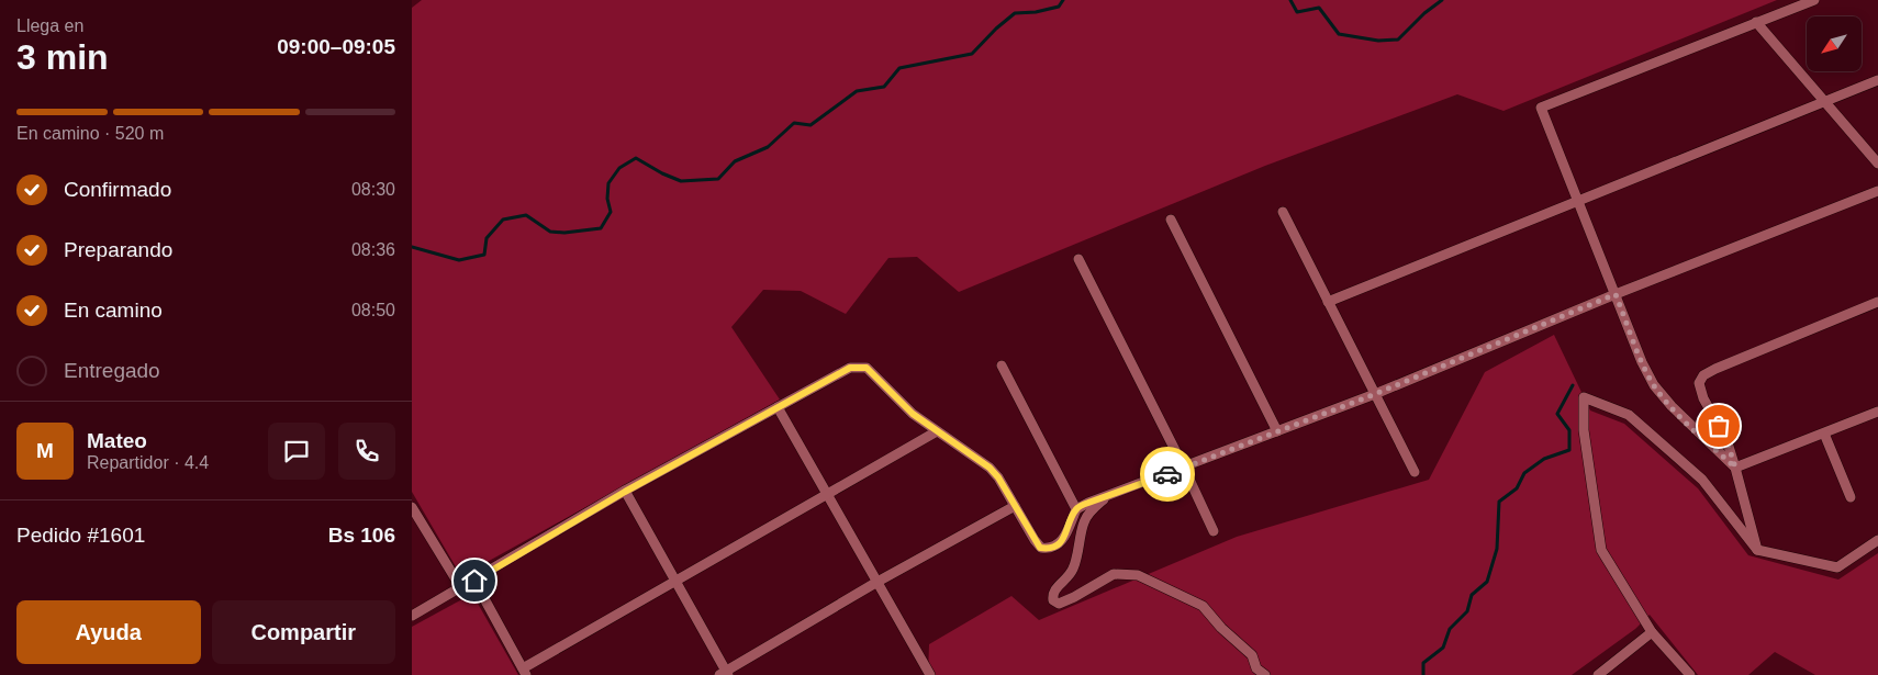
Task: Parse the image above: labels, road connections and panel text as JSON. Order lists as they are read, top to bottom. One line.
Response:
{"north":"bottom left","page":{"heading":["3 min","Llega en","09:00–09:05"],"panel":["Mateo","Repartidor · 4.4","Pedido #1601","Bs 106"],"bar":"En camino · 520 m","list":[["Confirmado","08:30"],["Preparando","08:36"],["En camino","08:50"],"Entregado"],"round":"M","buttons":["Ayuda","Compartir"]}}
